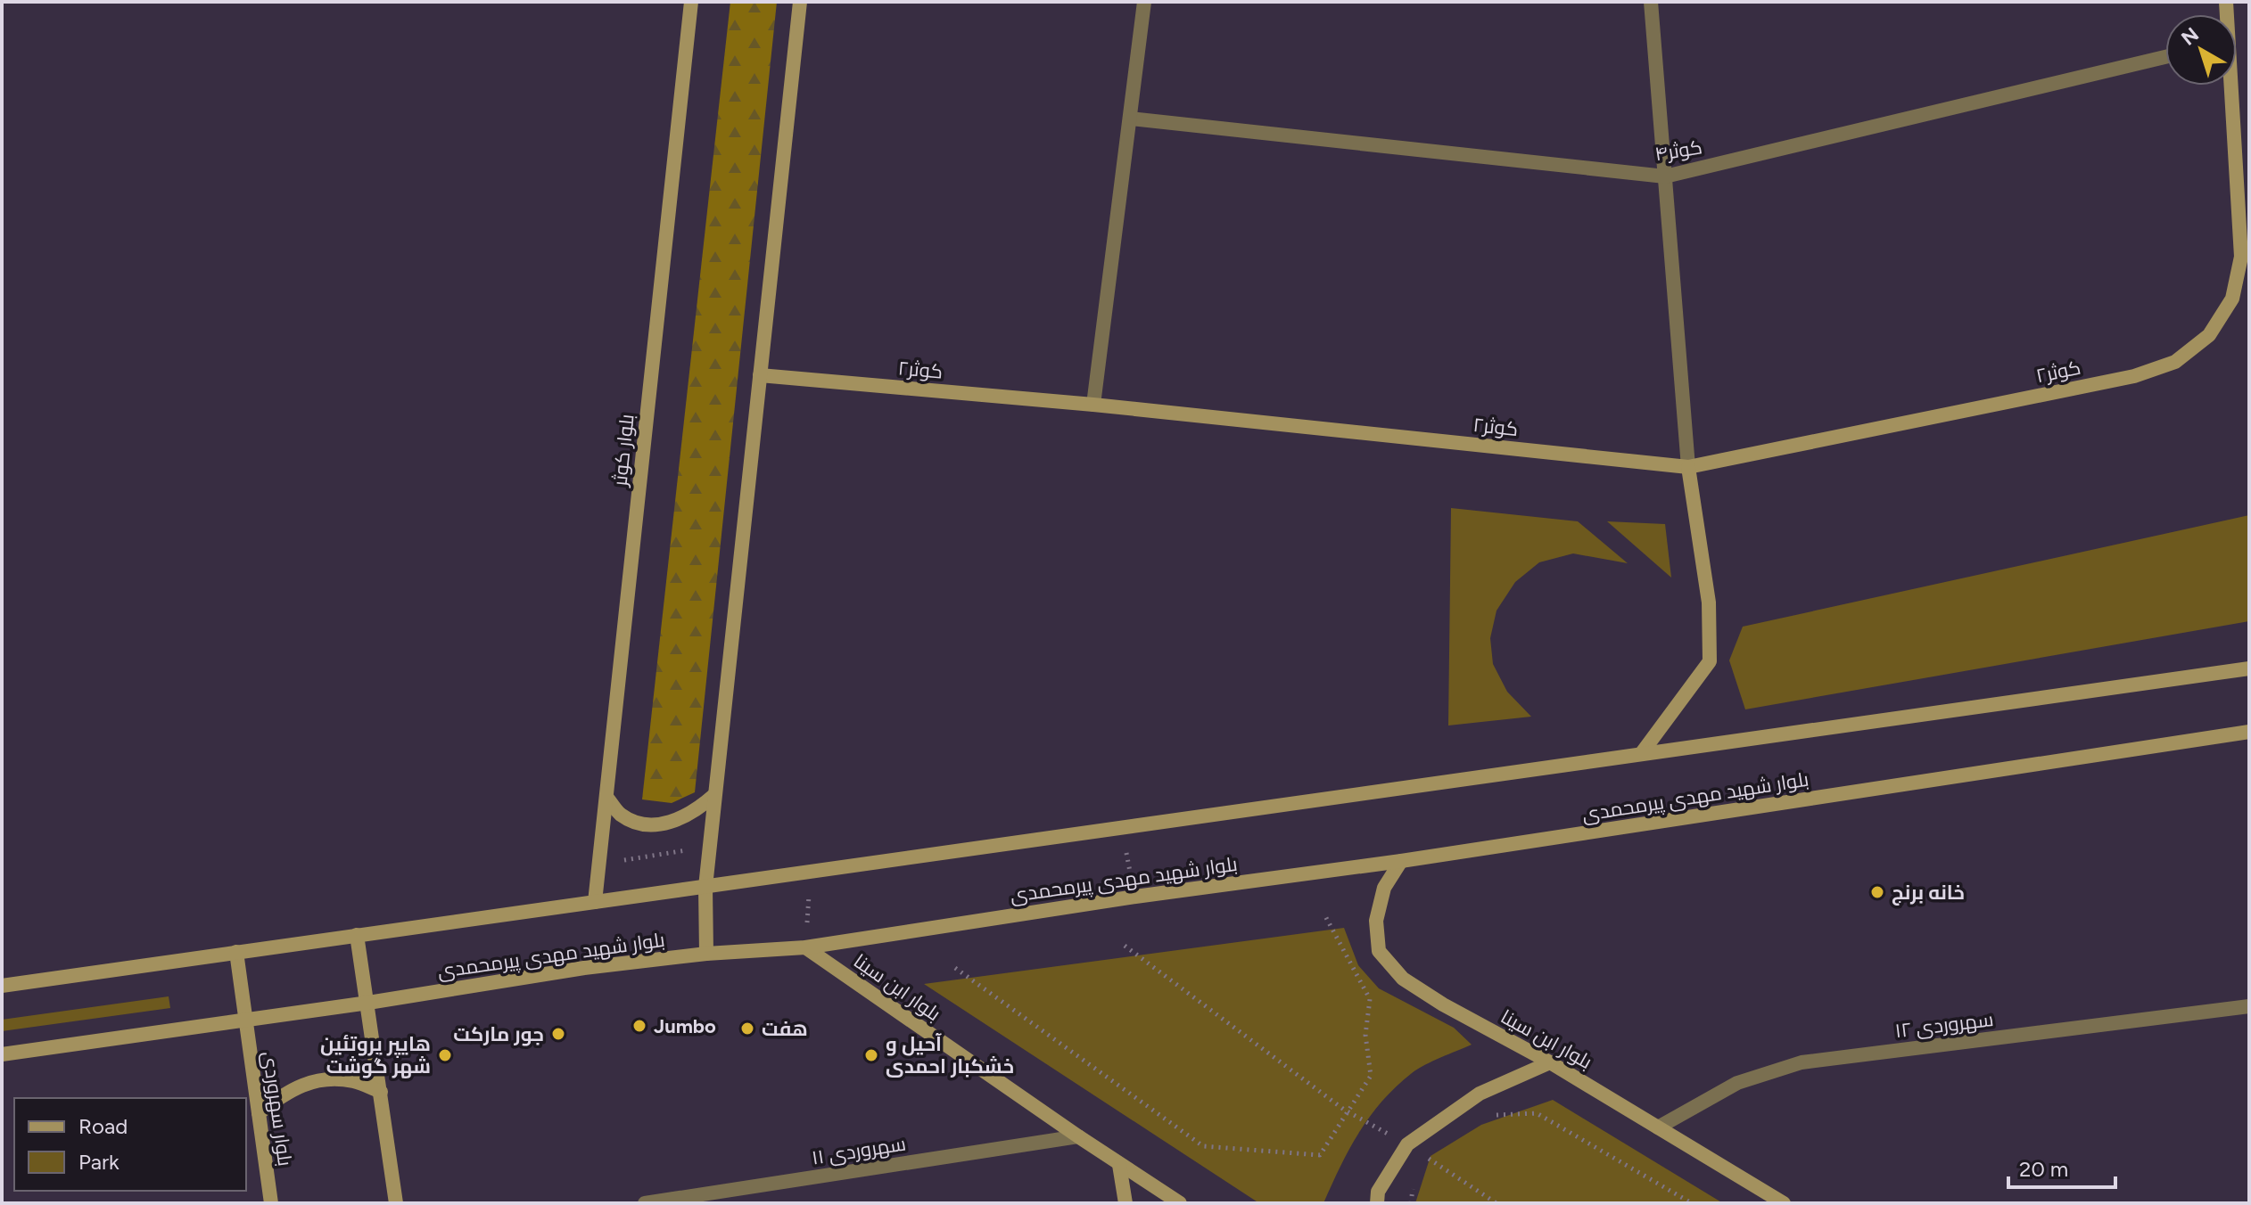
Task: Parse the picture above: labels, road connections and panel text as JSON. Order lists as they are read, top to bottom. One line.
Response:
{"streets":{"main road":["کوثر۲","بلوار کوثر","بلوار شهید مهدی پیرمحمدی","بلوار ابن سینا","بلوار سهروردی"],"street":["کوثر۴","سهروردی ۱۲","سهروردی ١١"]},"crossings":[["بلوار شهید مهدی پیرمحمدی","بلوار ابن سینا"],["بلوار شهید مهدی پیرمحمدی","بلوار سهروردی"],["بلوار ابن سینا","سهروردی ۱۲"],["بلوار ابن سینا","سهروردی ١١"]],"places":["خانه برنج","Jumbo","هفت","جور مارکت","هایپر پروتئین شهر گوشت","آحیل و خشکبار احمدی"],"legend":["Road","Park"],"scale_bar":"20 m","north":"top left"}
